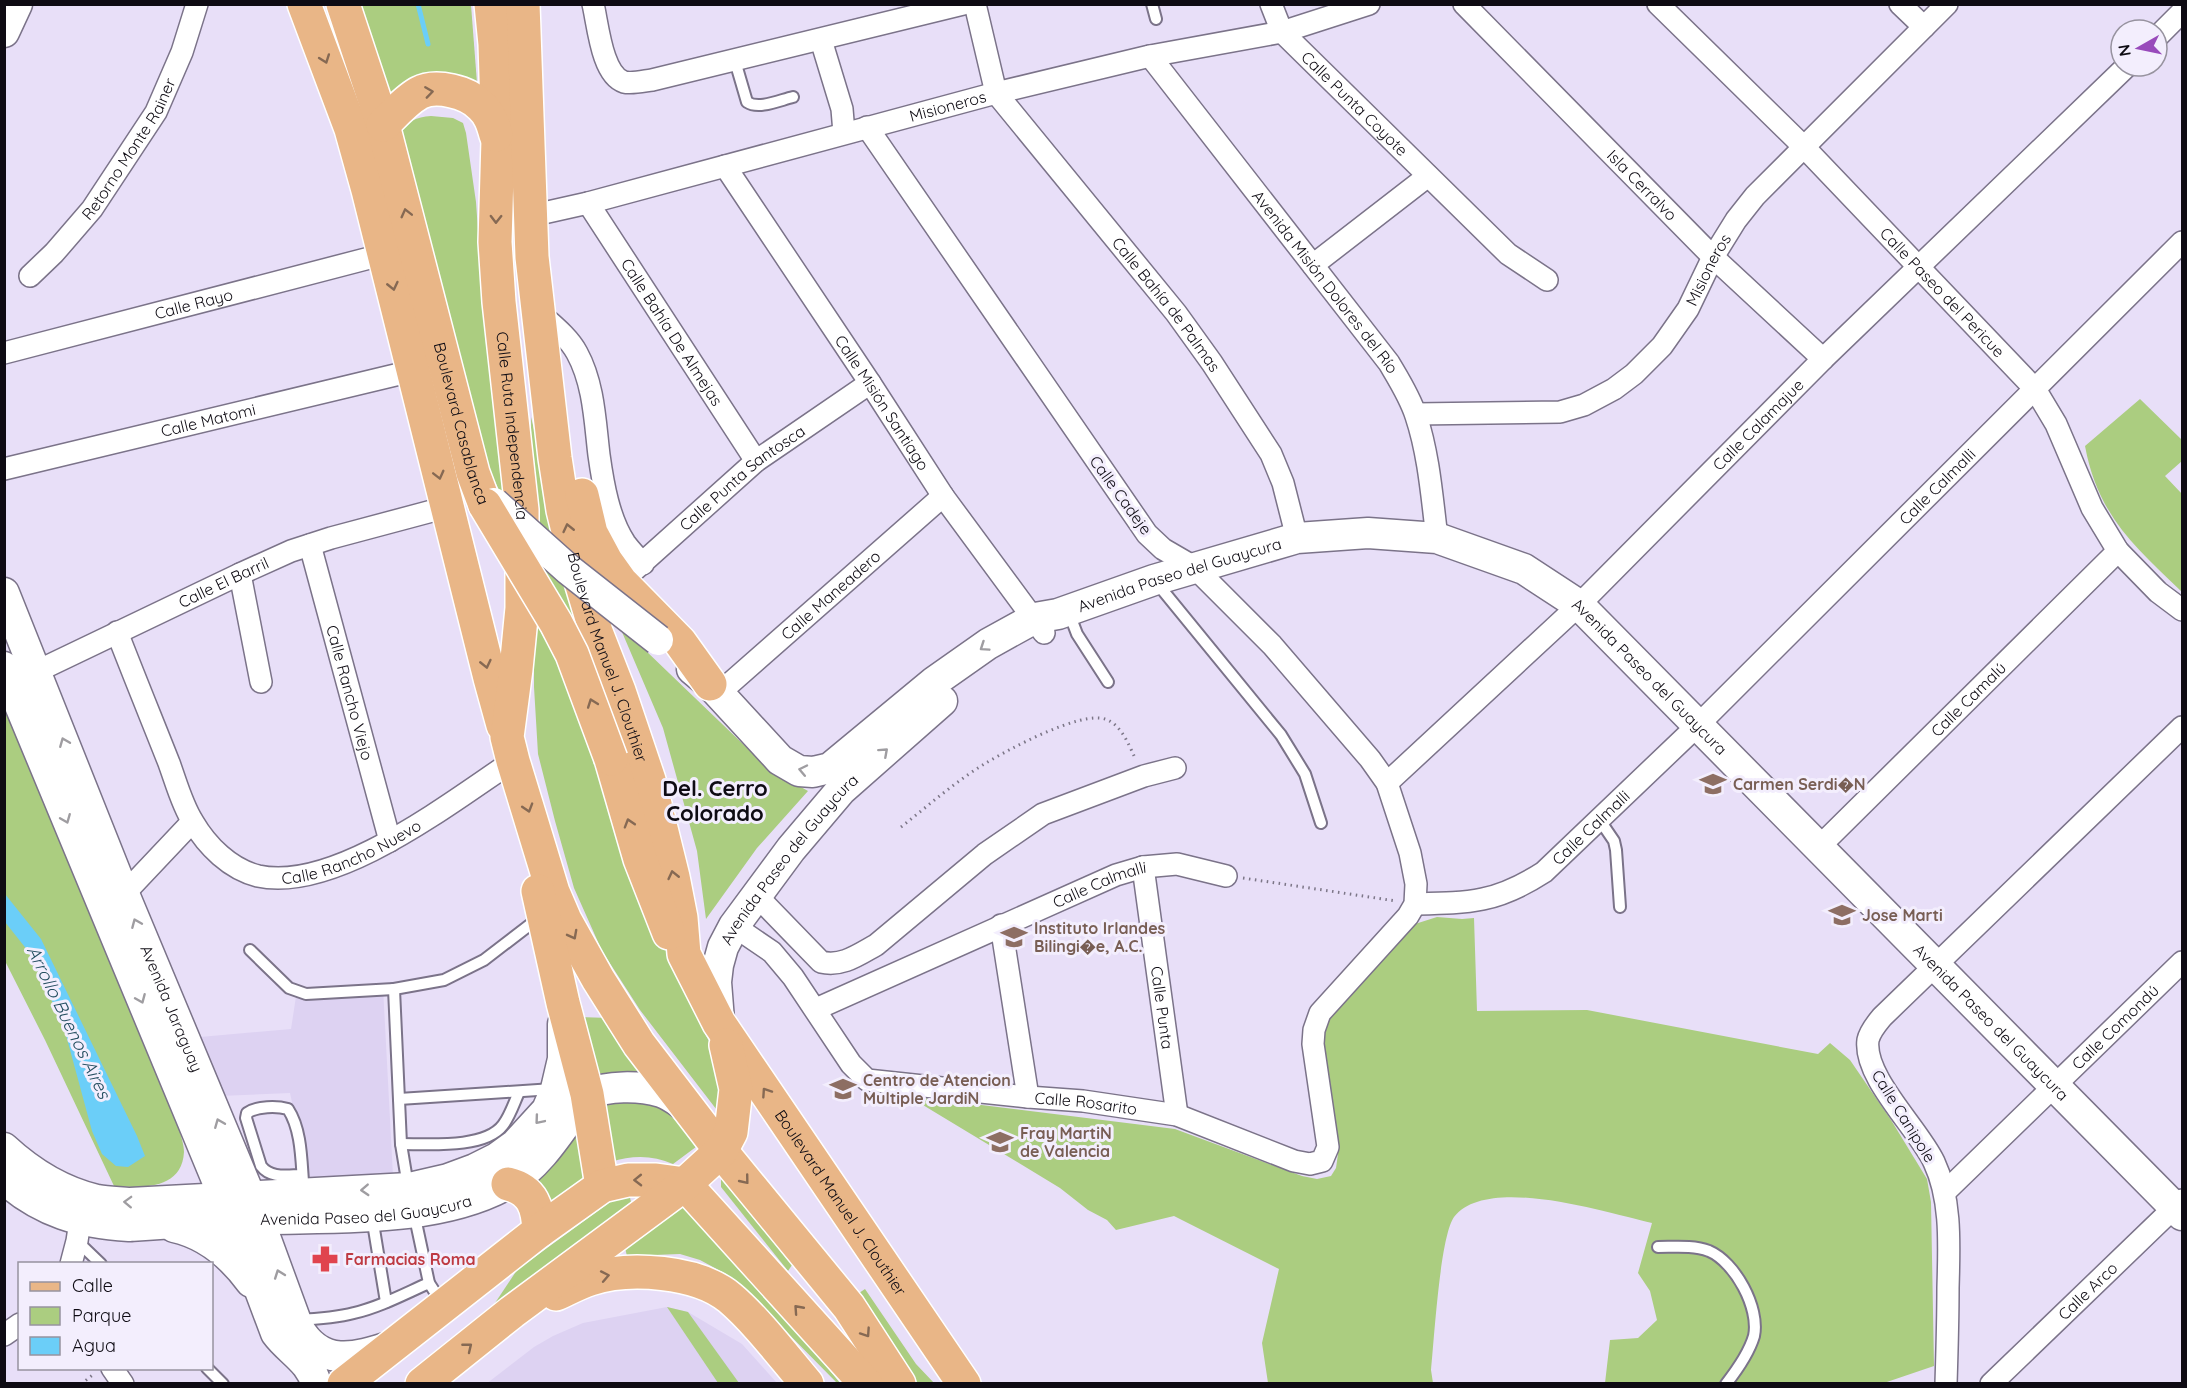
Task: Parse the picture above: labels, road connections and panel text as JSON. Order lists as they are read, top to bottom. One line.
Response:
{"streets":{"main road":["Boulevard Casablanca","Calle Ruta Independencia","Boulevard Manuel J. Clouthier"],"street":["Calle Punta Coyote","Misioneros","Retorno Monte Rainer","Isla Cerralvo","Avenida Misión Dolores del Río","Calle Paseo del Pericue","Calle Rayo","Calle Bahía de Palmas","Calle Bahía De Almejas","Calle Misión Santiago","Calle Matomi","Calle Calamajue","Calle Punta Santosca","Calle Calmalli","Calle Cadeje","Avenida Paseo del Guaycura","Calle El Barril","Calle Maneadero","Calle Rancho Viejo","Calle Camalú","Calle Rancho Nuevo","Avenida Jaraguay","Calle Punta","Calle Comondú","Calle Rosarito","Calle Canipole","Calle Arco"]},"crossings":[["Calle Punta Coyote","Misioneros"],["Misioneros","Isla Cerralvo"],["Misioneros","Avenida Misión Dolores del Río"],["Misioneros","Calle Paseo del Pericue"],["Misioneros","Calle Bahía de Palmas"],["Misioneros","Calle Bahía De Almejas"],["Misioneros","Calle Misión Santiago"],["Misioneros","Calle Cadeje"],["Isla Cerralvo","Calle Calamajue"],["Avenida Misión Dolores del Río","Avenida Paseo del Guaycura"],["Calle Paseo del Pericue","Calle Calamajue"],["Calle Paseo del Pericue","Calle Calmalli"],["Calle Paseo del Pericue","Calle Camalú"],["Calle Rayo","Boulevard Casablanca"],["Calle Bahía de Palmas","Avenida Paseo del Guaycura"],["Calle Bahía De Almejas","Calle Punta Santosca"],["Calle Misión Santiago","Calle Punta Santosca"],["Calle Misión Santiago","Avenida Paseo del Guaycura"],["Calle Misión Santiago","Calle Maneadero"],["Calle Matomi","Boulevard Casablanca"],["Boulevard Casablanca","Calle Ruta Independencia"],["Boulevard Casablanca","Avenida Paseo del Guaycura"],["Boulevard Casablanca","Calle El Barril"],["Boulevard Casablanca","Boulevard Manuel J. Clouthier"],["Boulevard Casablanca","Calle Rancho Nuevo"],["Calle Ruta Independencia","Calle Rancho Nuevo"],["Calle Calamajue","Calle Cadeje"],["Calle Calamajue","Avenida Paseo del Guaycura"],["Calle Calmalli","Calle Cadeje"],["Calle Calmalli","Avenida Paseo del Guaycura"],["Calle Calmalli","Calle Punta"],["Calle Calmalli","Calle Rosarito"],["Calle Cadeje","Avenida Paseo del Guaycura"],["Calle Cadeje","Calle Rosarito"],["Avenida Paseo del Guaycura","Calle Maneadero"],["Avenida Paseo del Guaycura","Boulevard Manuel J. Clouthier"],["Avenida Paseo del Guaycura","Calle Camalú"],["Avenida Paseo del Guaycura","Avenida Jaraguay"],["Avenida Paseo del Guaycura","Calle Comondú"],["Avenida Paseo del Guaycura","Calle Rosarito"],["Avenida Paseo del Guaycura","Calle Canipole"],["Avenida Paseo del Guaycura","Calle Arco"],["Calle El Barril","Calle Rancho Viejo"],["Calle El Barril","Calle Rancho Nuevo"],["Calle El Barril","Avenida Jaraguay"],["Calle Rancho Viejo","Calle Rancho Nuevo"],["Calle Punta","Calle Rosarito"],["Calle Comondú","Calle Canipole"]],"districts":["Del. Cerro Colorado"],"water":["Arrollo Buenos Aires"],"places":{"school or university":["Carmen Serdi�N","Jose Marti","Instituto Irlandes Bilingi�e, A.C.","Centro de Atencion Multiple JardiN","Fray MartiN de Valencia"],"pharmacy":["Farmacias Roma"]},"legend":["Calle","Parque","Agua"],"north":"left"}
